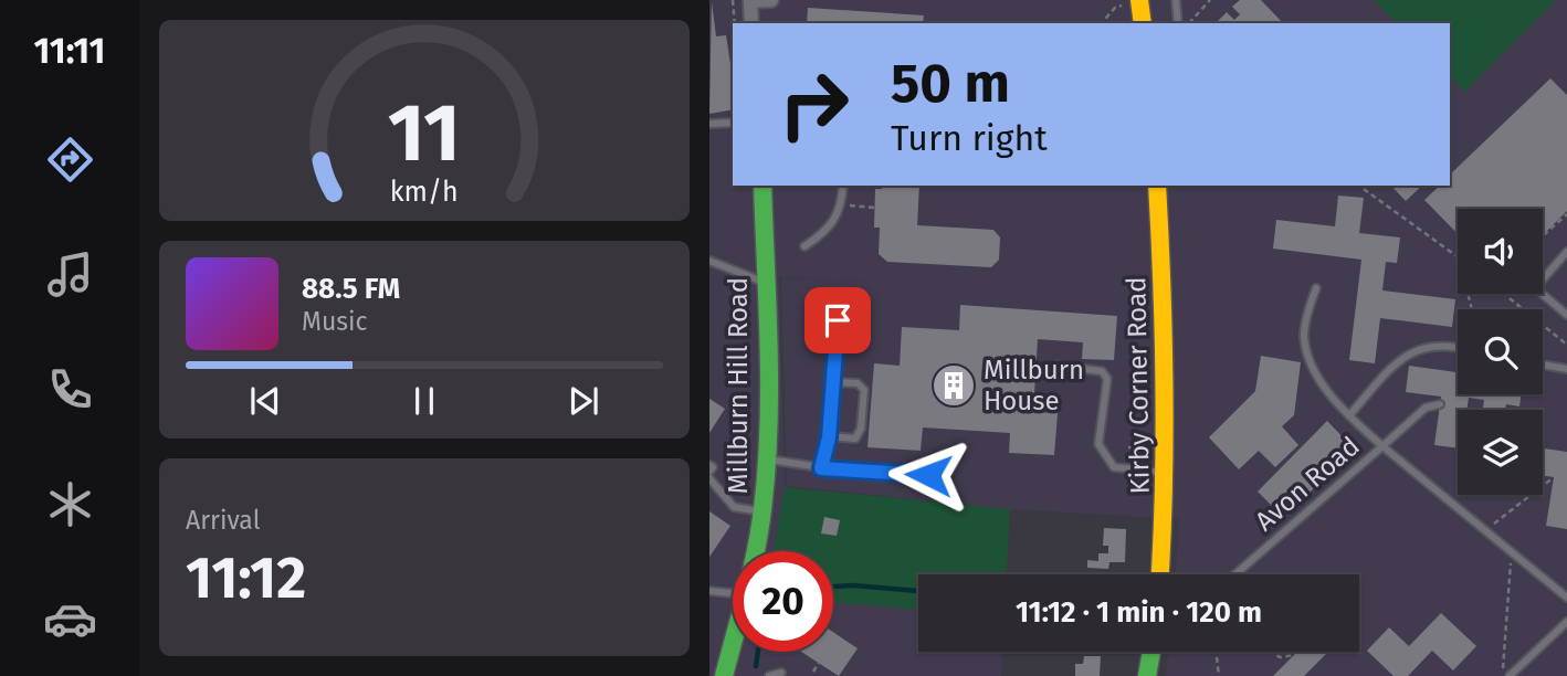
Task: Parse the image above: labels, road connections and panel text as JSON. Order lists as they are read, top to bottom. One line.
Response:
{"streets":{"street":["Millburn Hill Road","Kirby Corner Road"],"lane":["Avon Road"]},"places":{"building":["Millburn House"]},"page":{"tabs":"11:11","turn":["50 m","Turn right"],"song":["88.5 FM","Music"],"tile":["Arrival","11:12"],"limit":"20","trip":"11:12 · 1 min · 120 m","gauge":["11","km/h"]}}
